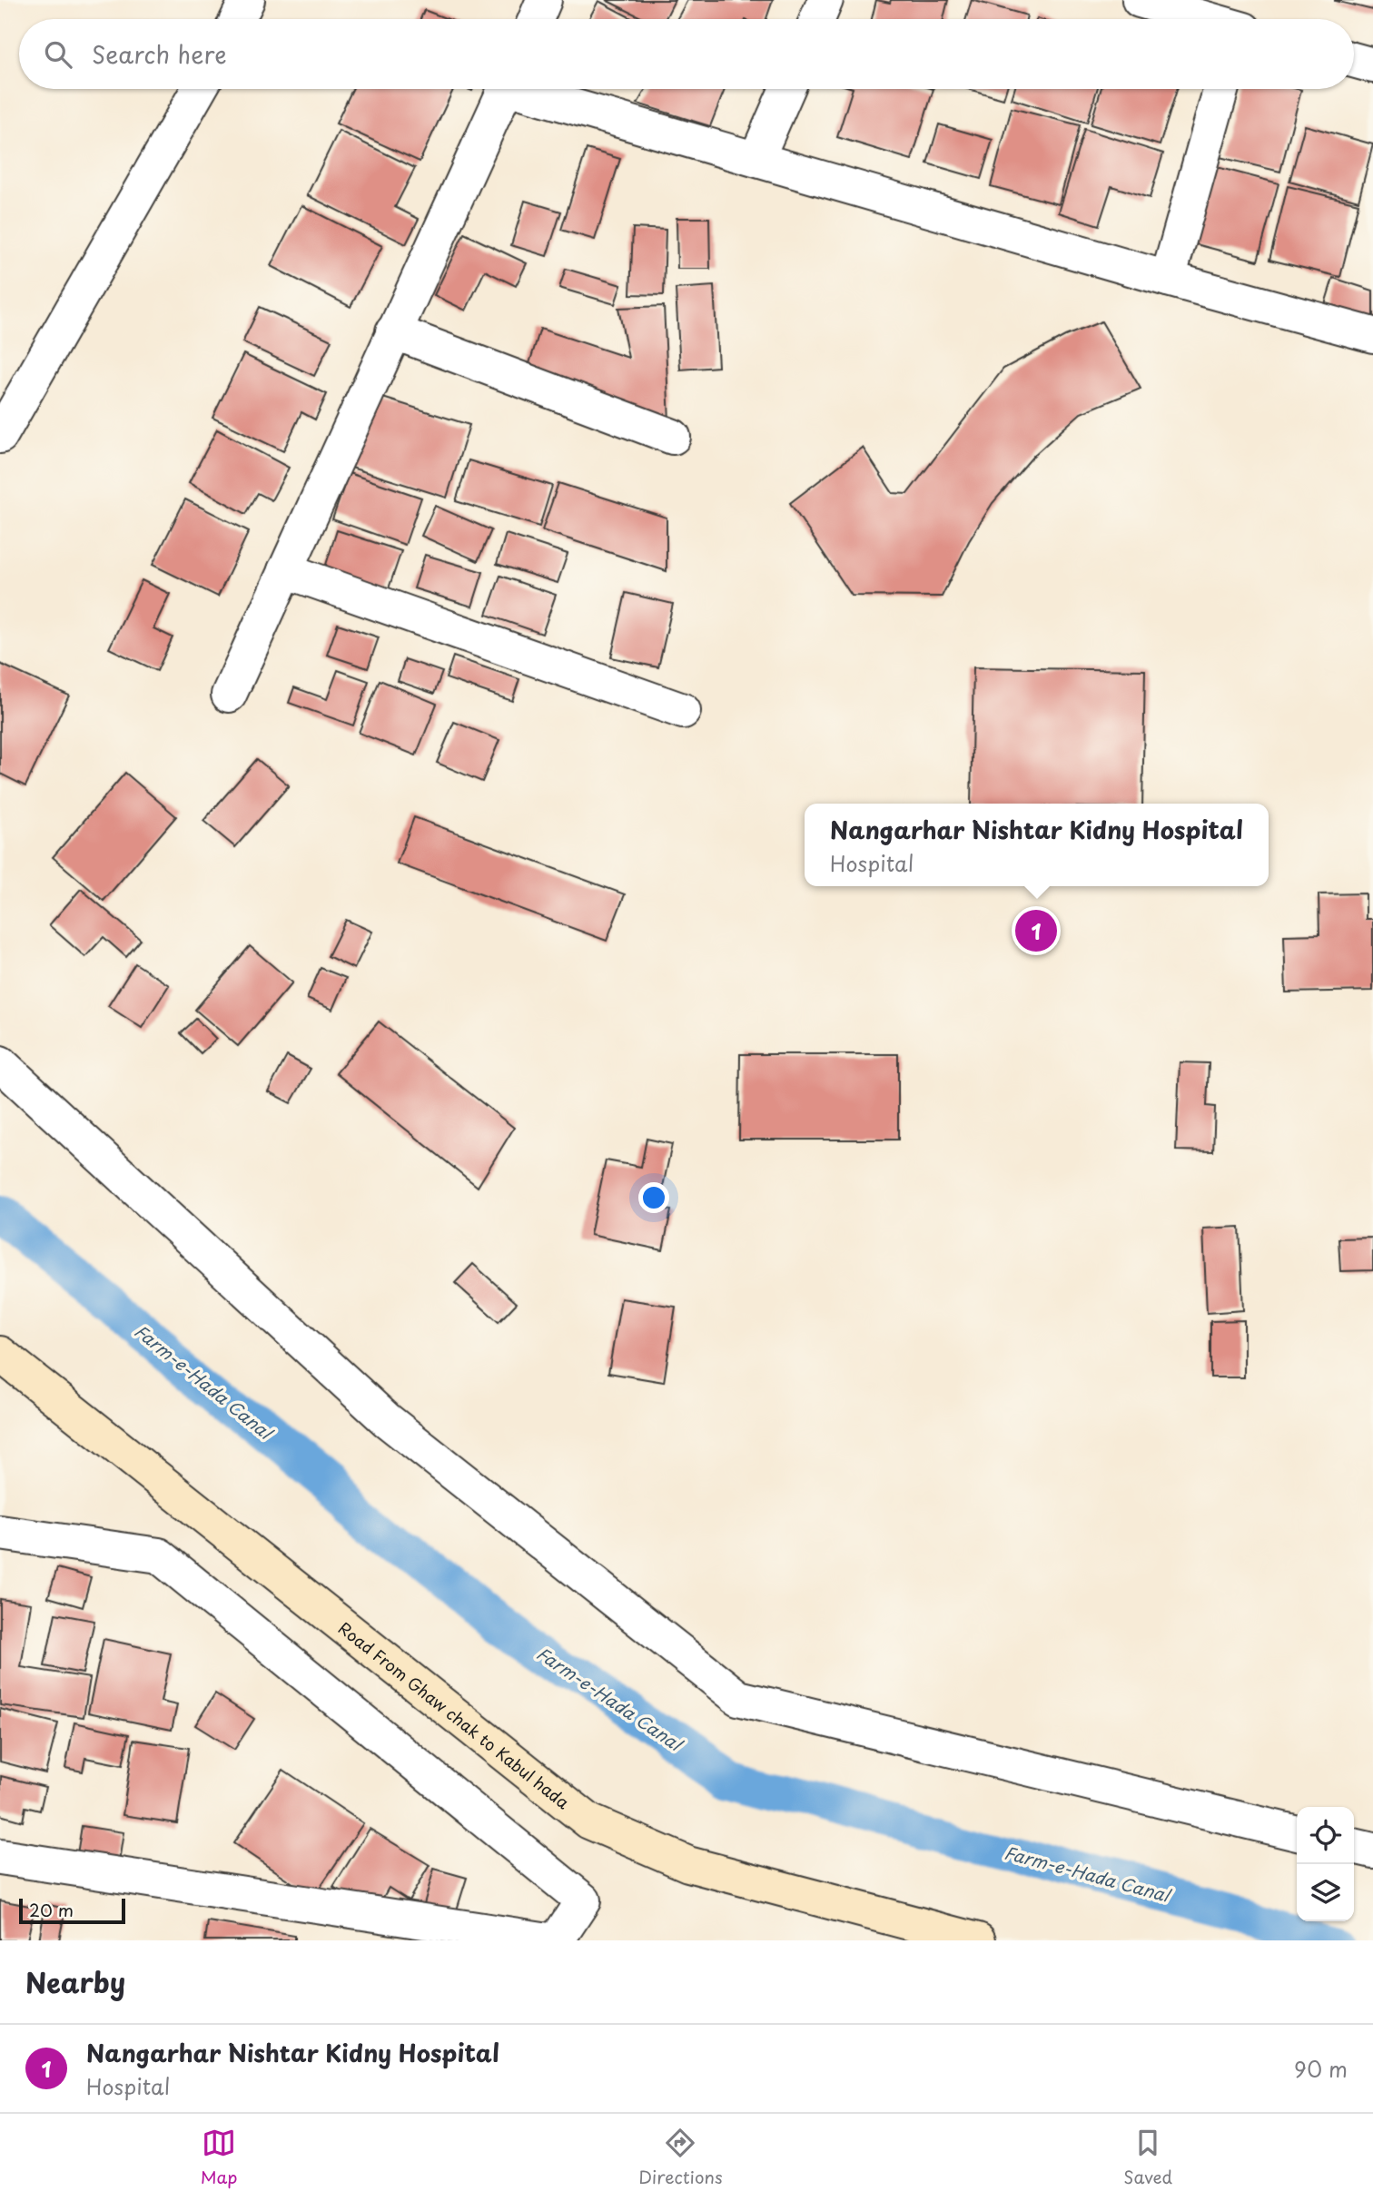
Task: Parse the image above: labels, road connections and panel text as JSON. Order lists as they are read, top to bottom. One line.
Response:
{"streets":{"street":["Road From Ghaw chak to Kabul hada"]},"water":["Farm-e-Hada Canal"],"scale_bar":"20 m","page":{"search":"Search here","popup":["Nangarhar Nishtar Kidny Hospital","Hospital"],"pins":"1","scale":"20 m","heading":"Nearby","list":[{"mark":"1","name":"Nangarhar Nishtar Kidny Hospital","note":"Hospital","value":"90 m"}],"nav":["Map","Directions","Saved"]}}
